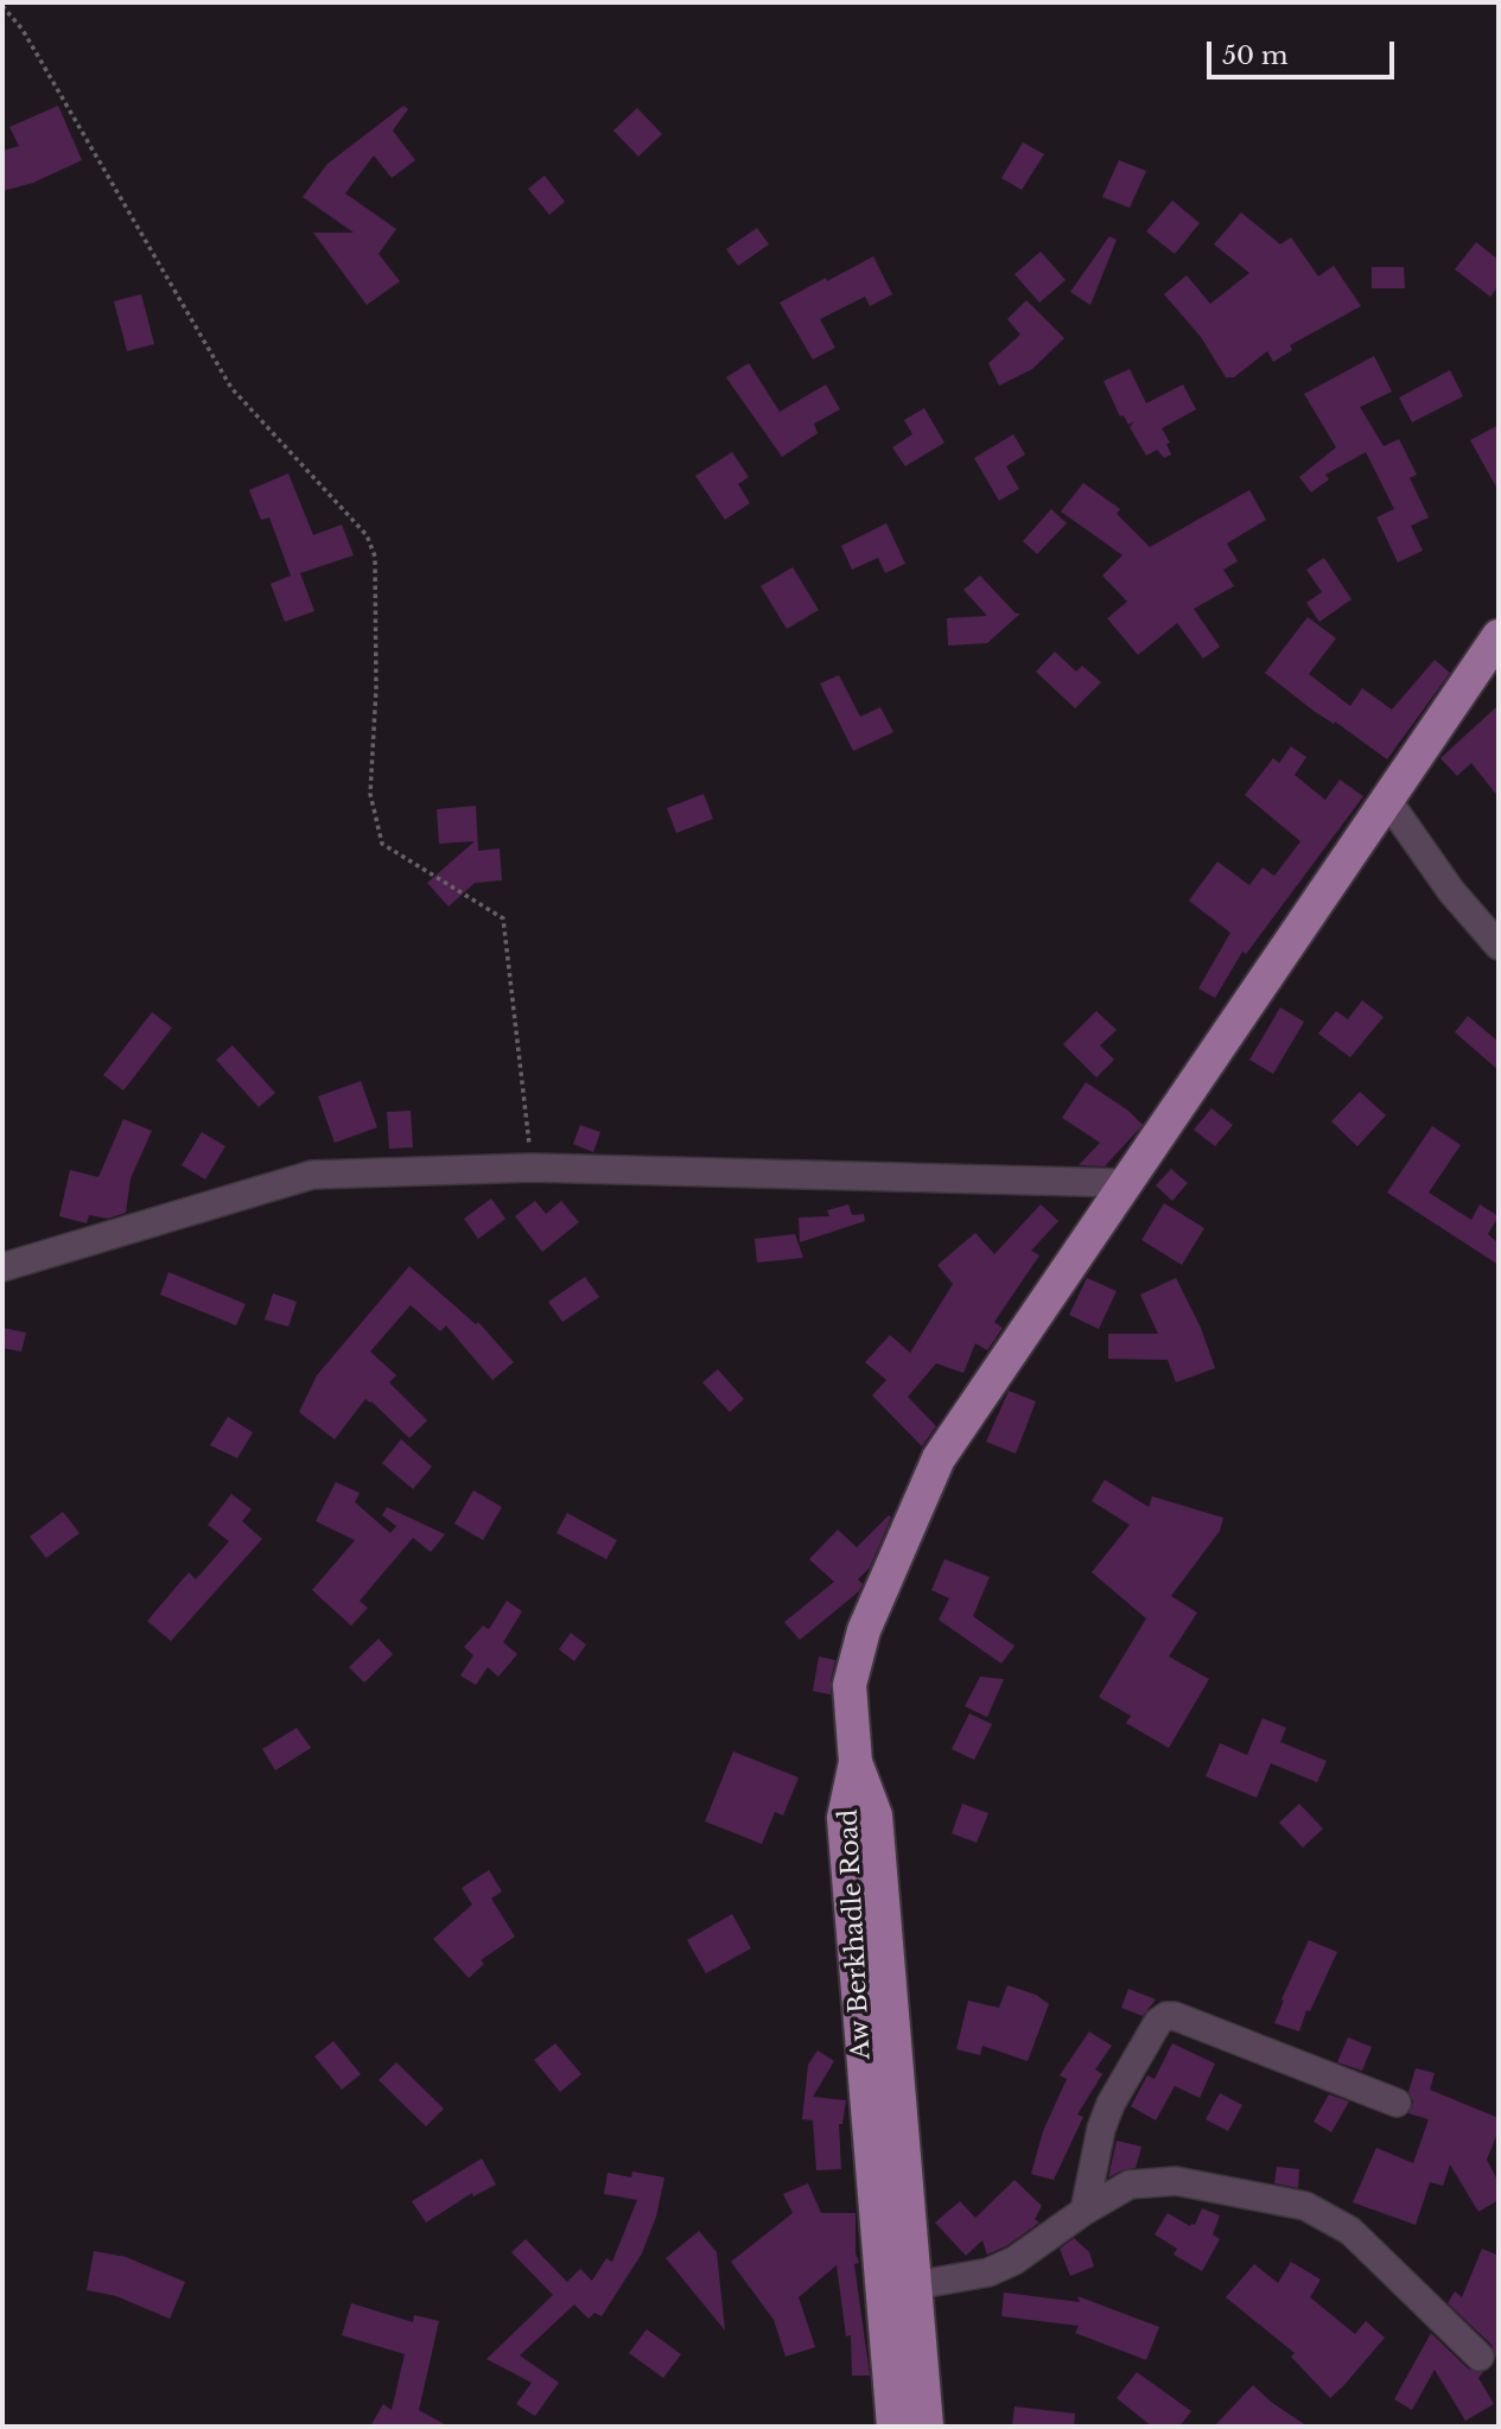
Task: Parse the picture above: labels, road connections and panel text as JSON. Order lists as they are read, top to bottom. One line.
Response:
{"streets":{"main road":["Aw Berkhadle Road"]},"scale_bar":"50 m"}
